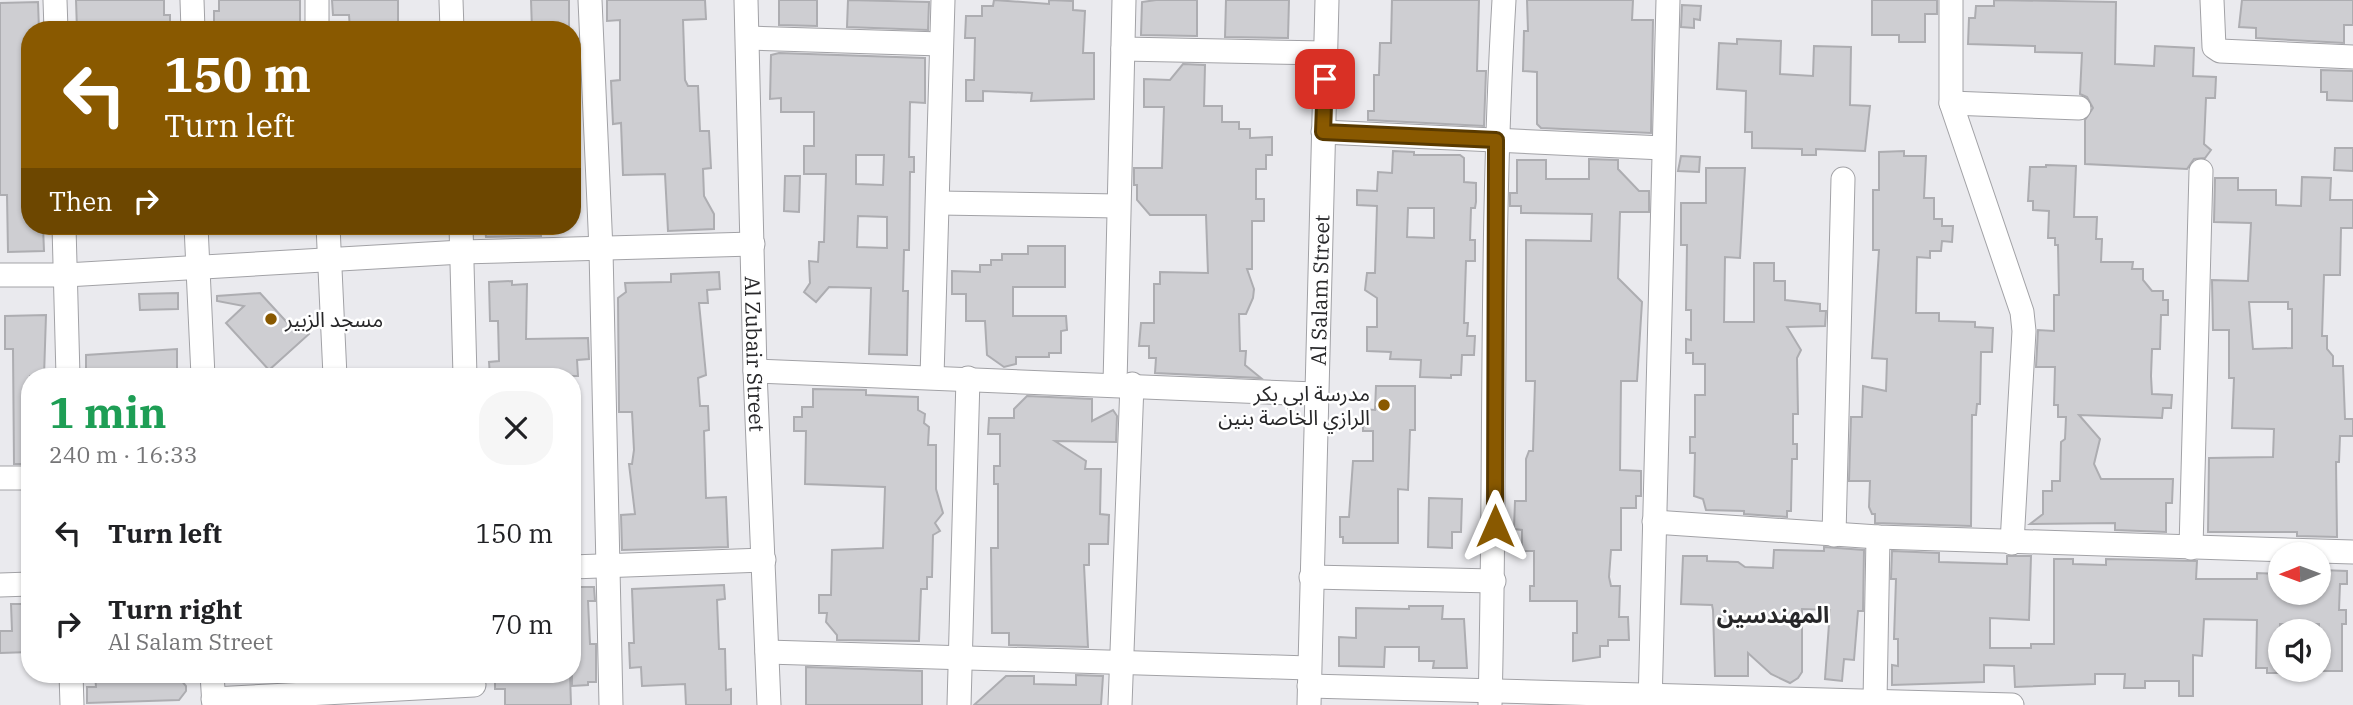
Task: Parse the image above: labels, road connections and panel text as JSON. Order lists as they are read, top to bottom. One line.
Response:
{"streets":{"street":["Al Salam Street","Al Zubair Street"]},"districts":["المهندسين"],"places":["مسجد الزبير","مدرسة ابي بكر الرازي الخاصة بنين"],"north":"left","page":{"turn":["150 m","Turn left"],"then":"Then","heading":["1 min","240 m · 16:33"],"list":[{"name":"Turn left","value":"150 m"},{"name":"Turn right","note":"Al Salam Street","value":"70 m"}]}}
